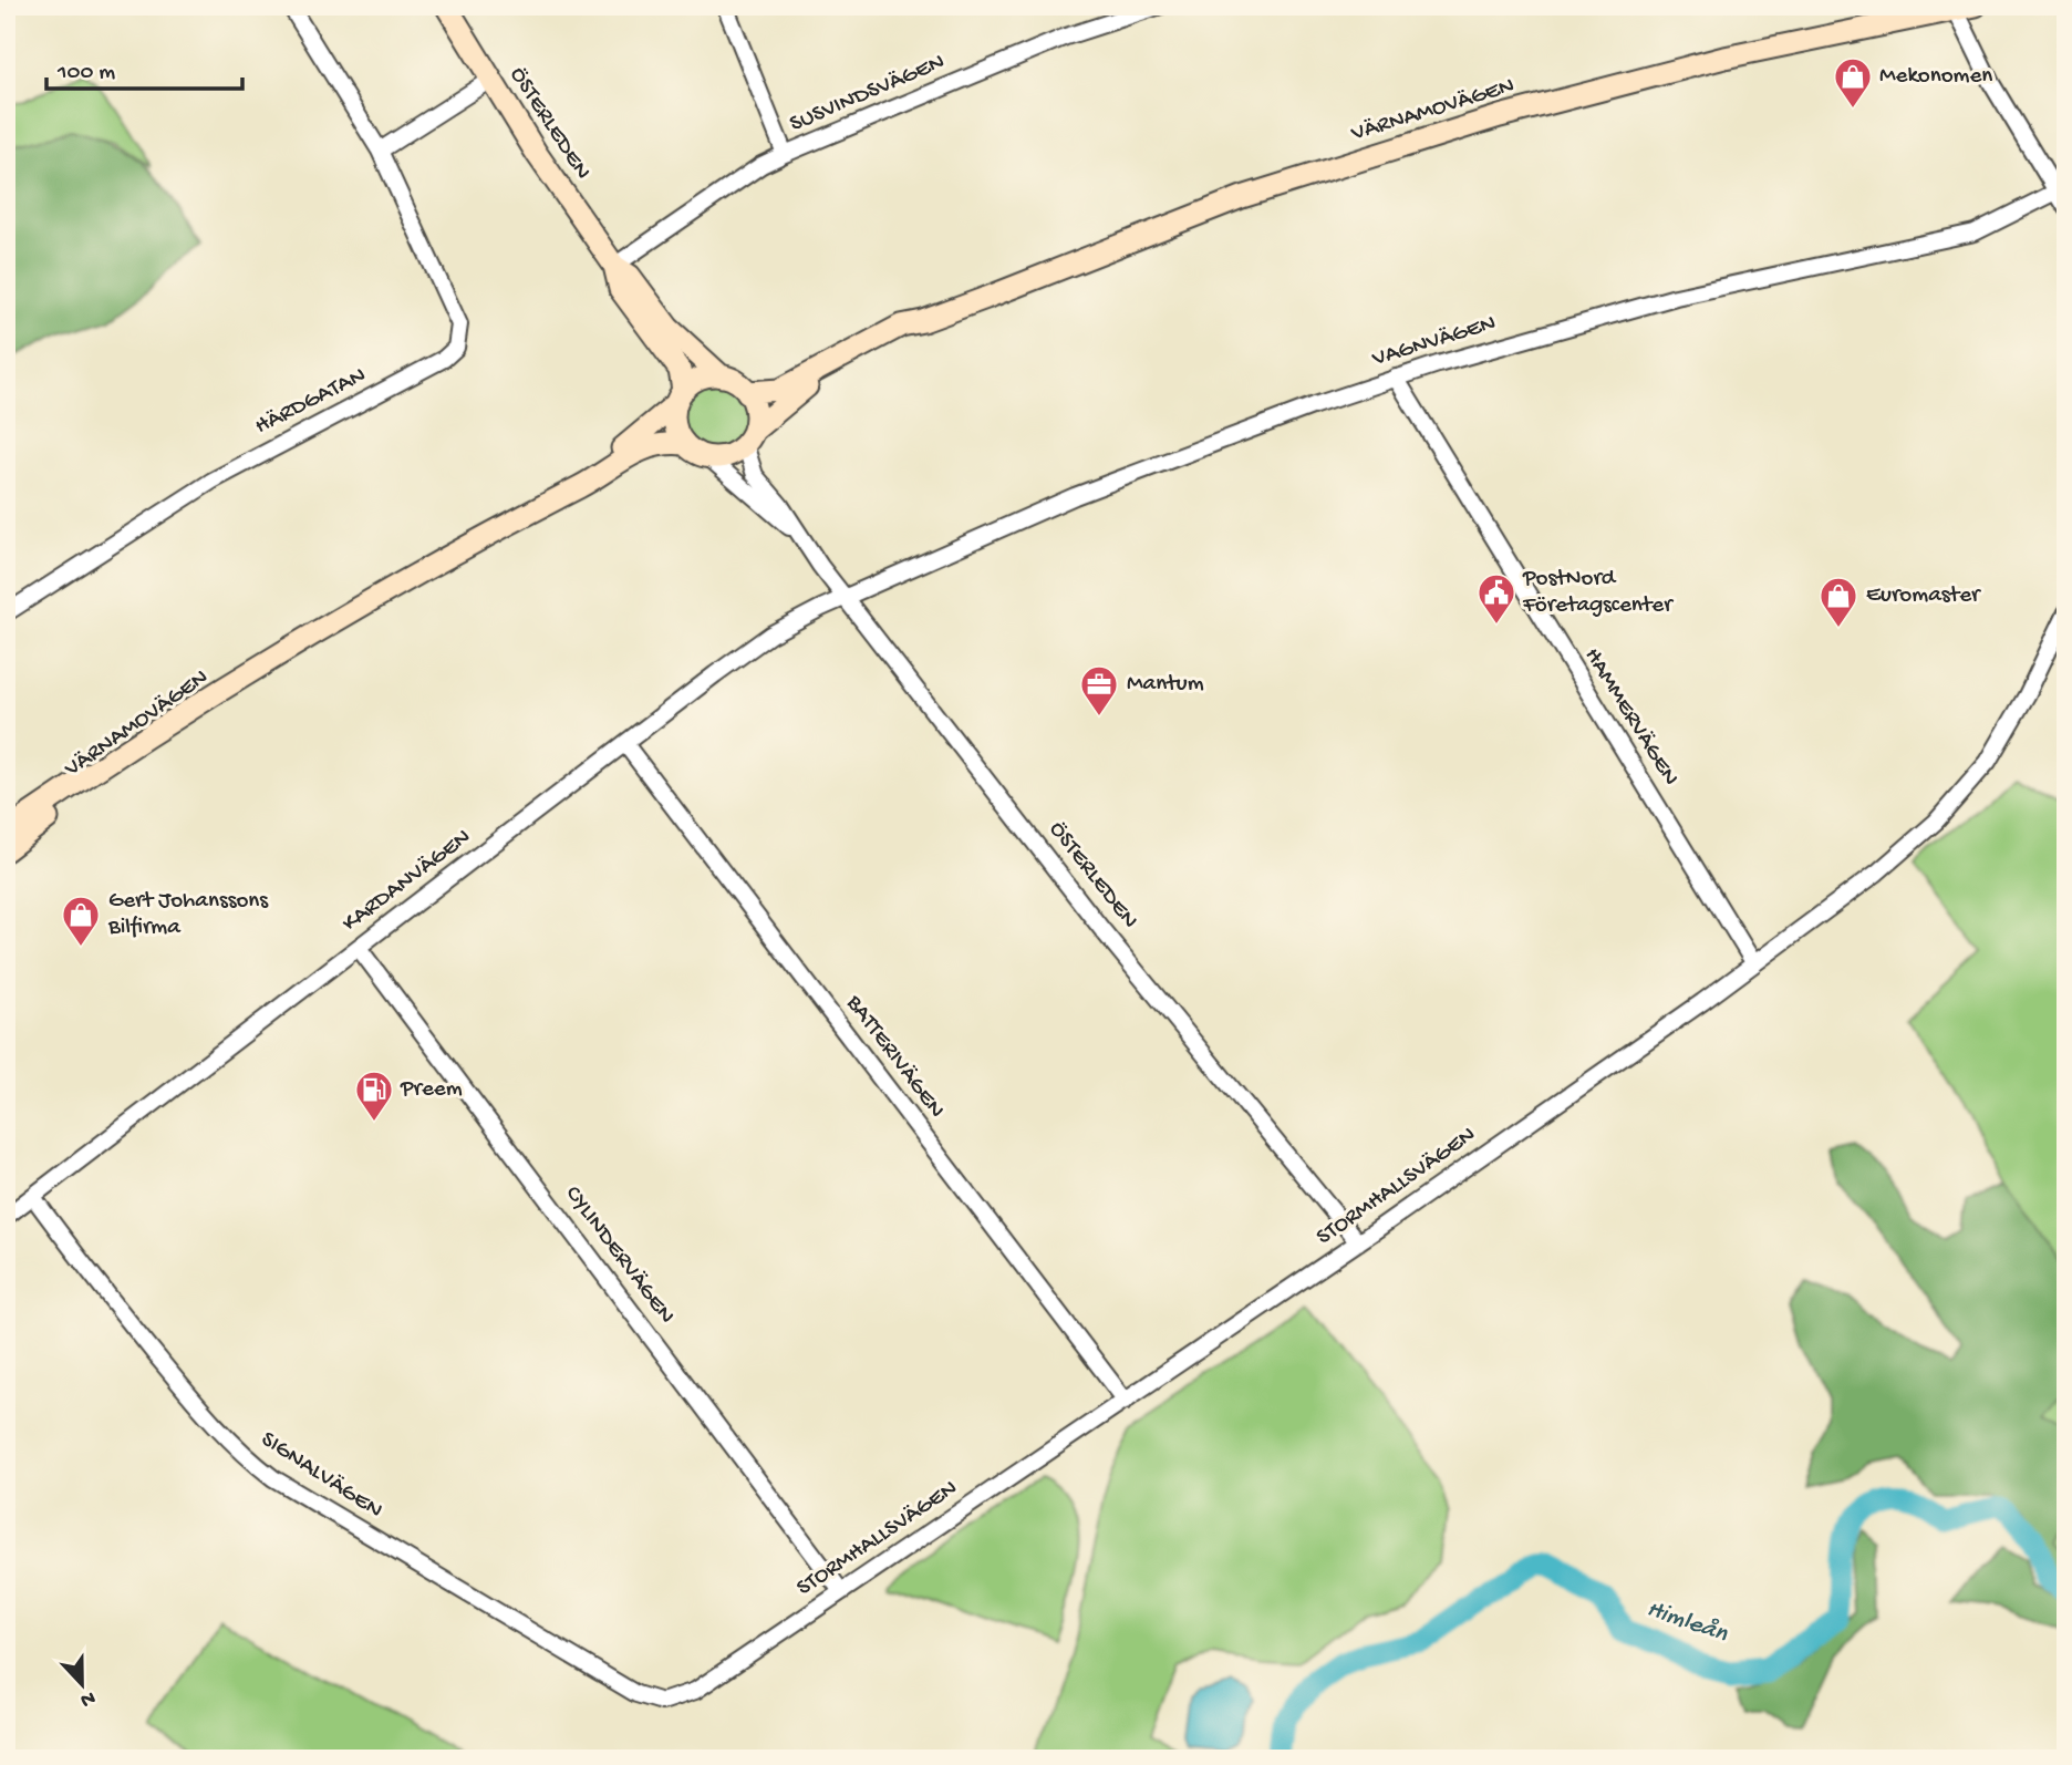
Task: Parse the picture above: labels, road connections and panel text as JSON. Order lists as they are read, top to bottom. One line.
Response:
{"streets":{"main road":["VÄRNAMOVÄGEN","ÖSTERLEDEN"],"street":["SUSVINDSVÄGEN","VAGNVÄGEN","HÄRDGATAN","HAMMERVÄGEN","KARDANVÄGEN","BATTERIVÄGEN","STORMHALLSVÄGEN","CYLINDERVÄGEN","SIGNALVÄGEN"]},"crossings":[["SUSVINDSVÄGEN","ÖSTERLEDEN"],["VÄRNAMOVÄGEN","ÖSTERLEDEN"],["ÖSTERLEDEN","VAGNVÄGEN"],["ÖSTERLEDEN","KARDANVÄGEN"],["ÖSTERLEDEN","STORMHALLSVÄGEN"],["VAGNVÄGEN","HAMMERVÄGEN"],["VAGNVÄGEN","KARDANVÄGEN"],["HAMMERVÄGEN","STORMHALLSVÄGEN"],["KARDANVÄGEN","BATTERIVÄGEN"],["KARDANVÄGEN","CYLINDERVÄGEN"],["KARDANVÄGEN","SIGNALVÄGEN"],["BATTERIVÄGEN","STORMHALLSVÄGEN"],["STORMHALLSVÄGEN","CYLINDERVÄGEN"],["STORMHALLSVÄGEN","SIGNALVÄGEN"]],"water":["Himleån"],"places":{"shop":["Mekonomen","Euromaster","Gert Johanssons Bilfirma"],"public building":["PostNord Företagscenter"],"office":["Mantum"],"fuel station":["Preem"]},"scale_bar":"100 m","north":"bottom"}
